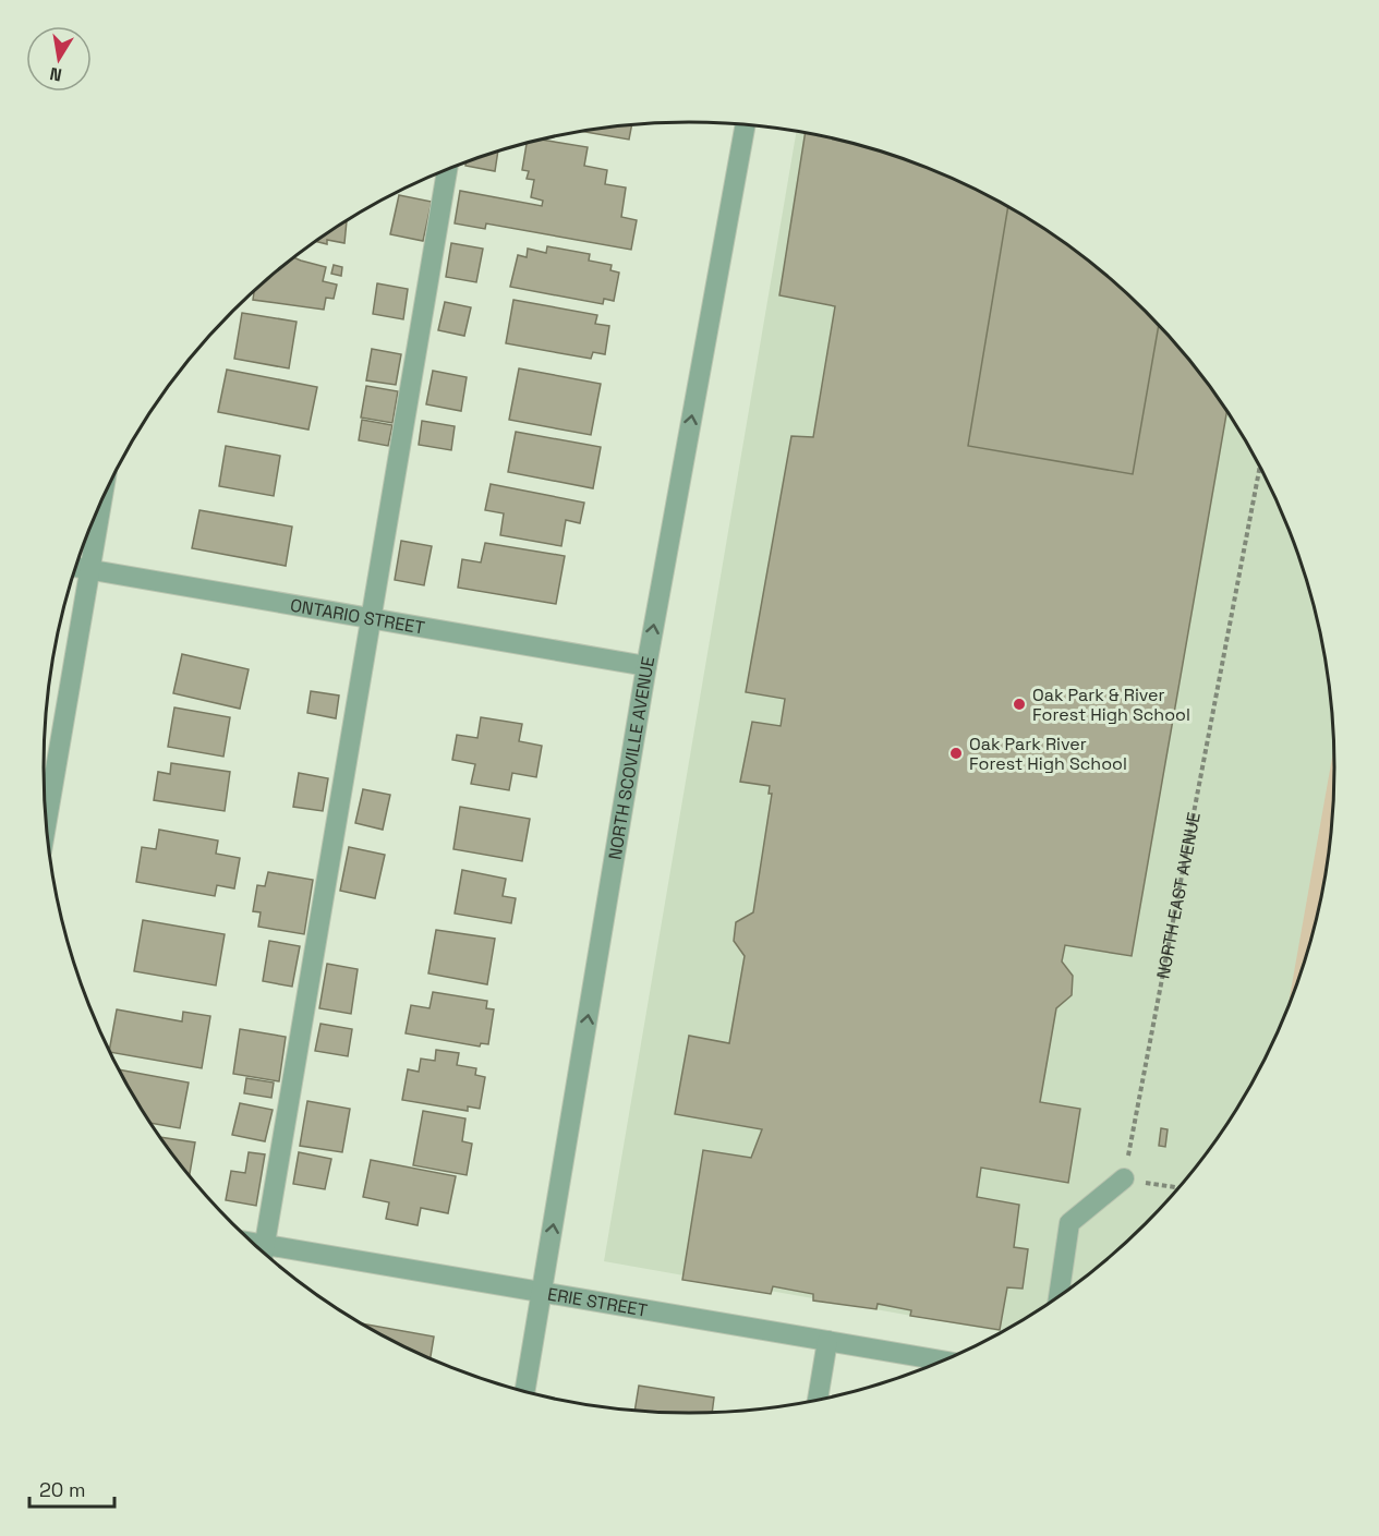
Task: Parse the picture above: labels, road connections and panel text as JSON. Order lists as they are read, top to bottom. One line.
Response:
{"streets":{"street":["ONTARIO STREET","NORTH SCOVILLE AVENUE","ERIE STREET"],"path":["NORTH EAST AVENUE"]},"crossings":[["ONTARIO STREET","NORTH SCOVILLE AVENUE"],["NORTH SCOVILLE AVENUE","ERIE STREET"]],"one_way":["NORTH SCOVILLE AVENUE"],"places":["Oak Park & River Forest High School","Oak Park River Forest High School"],"scale_bar":"20 m","north":"bottom"}
